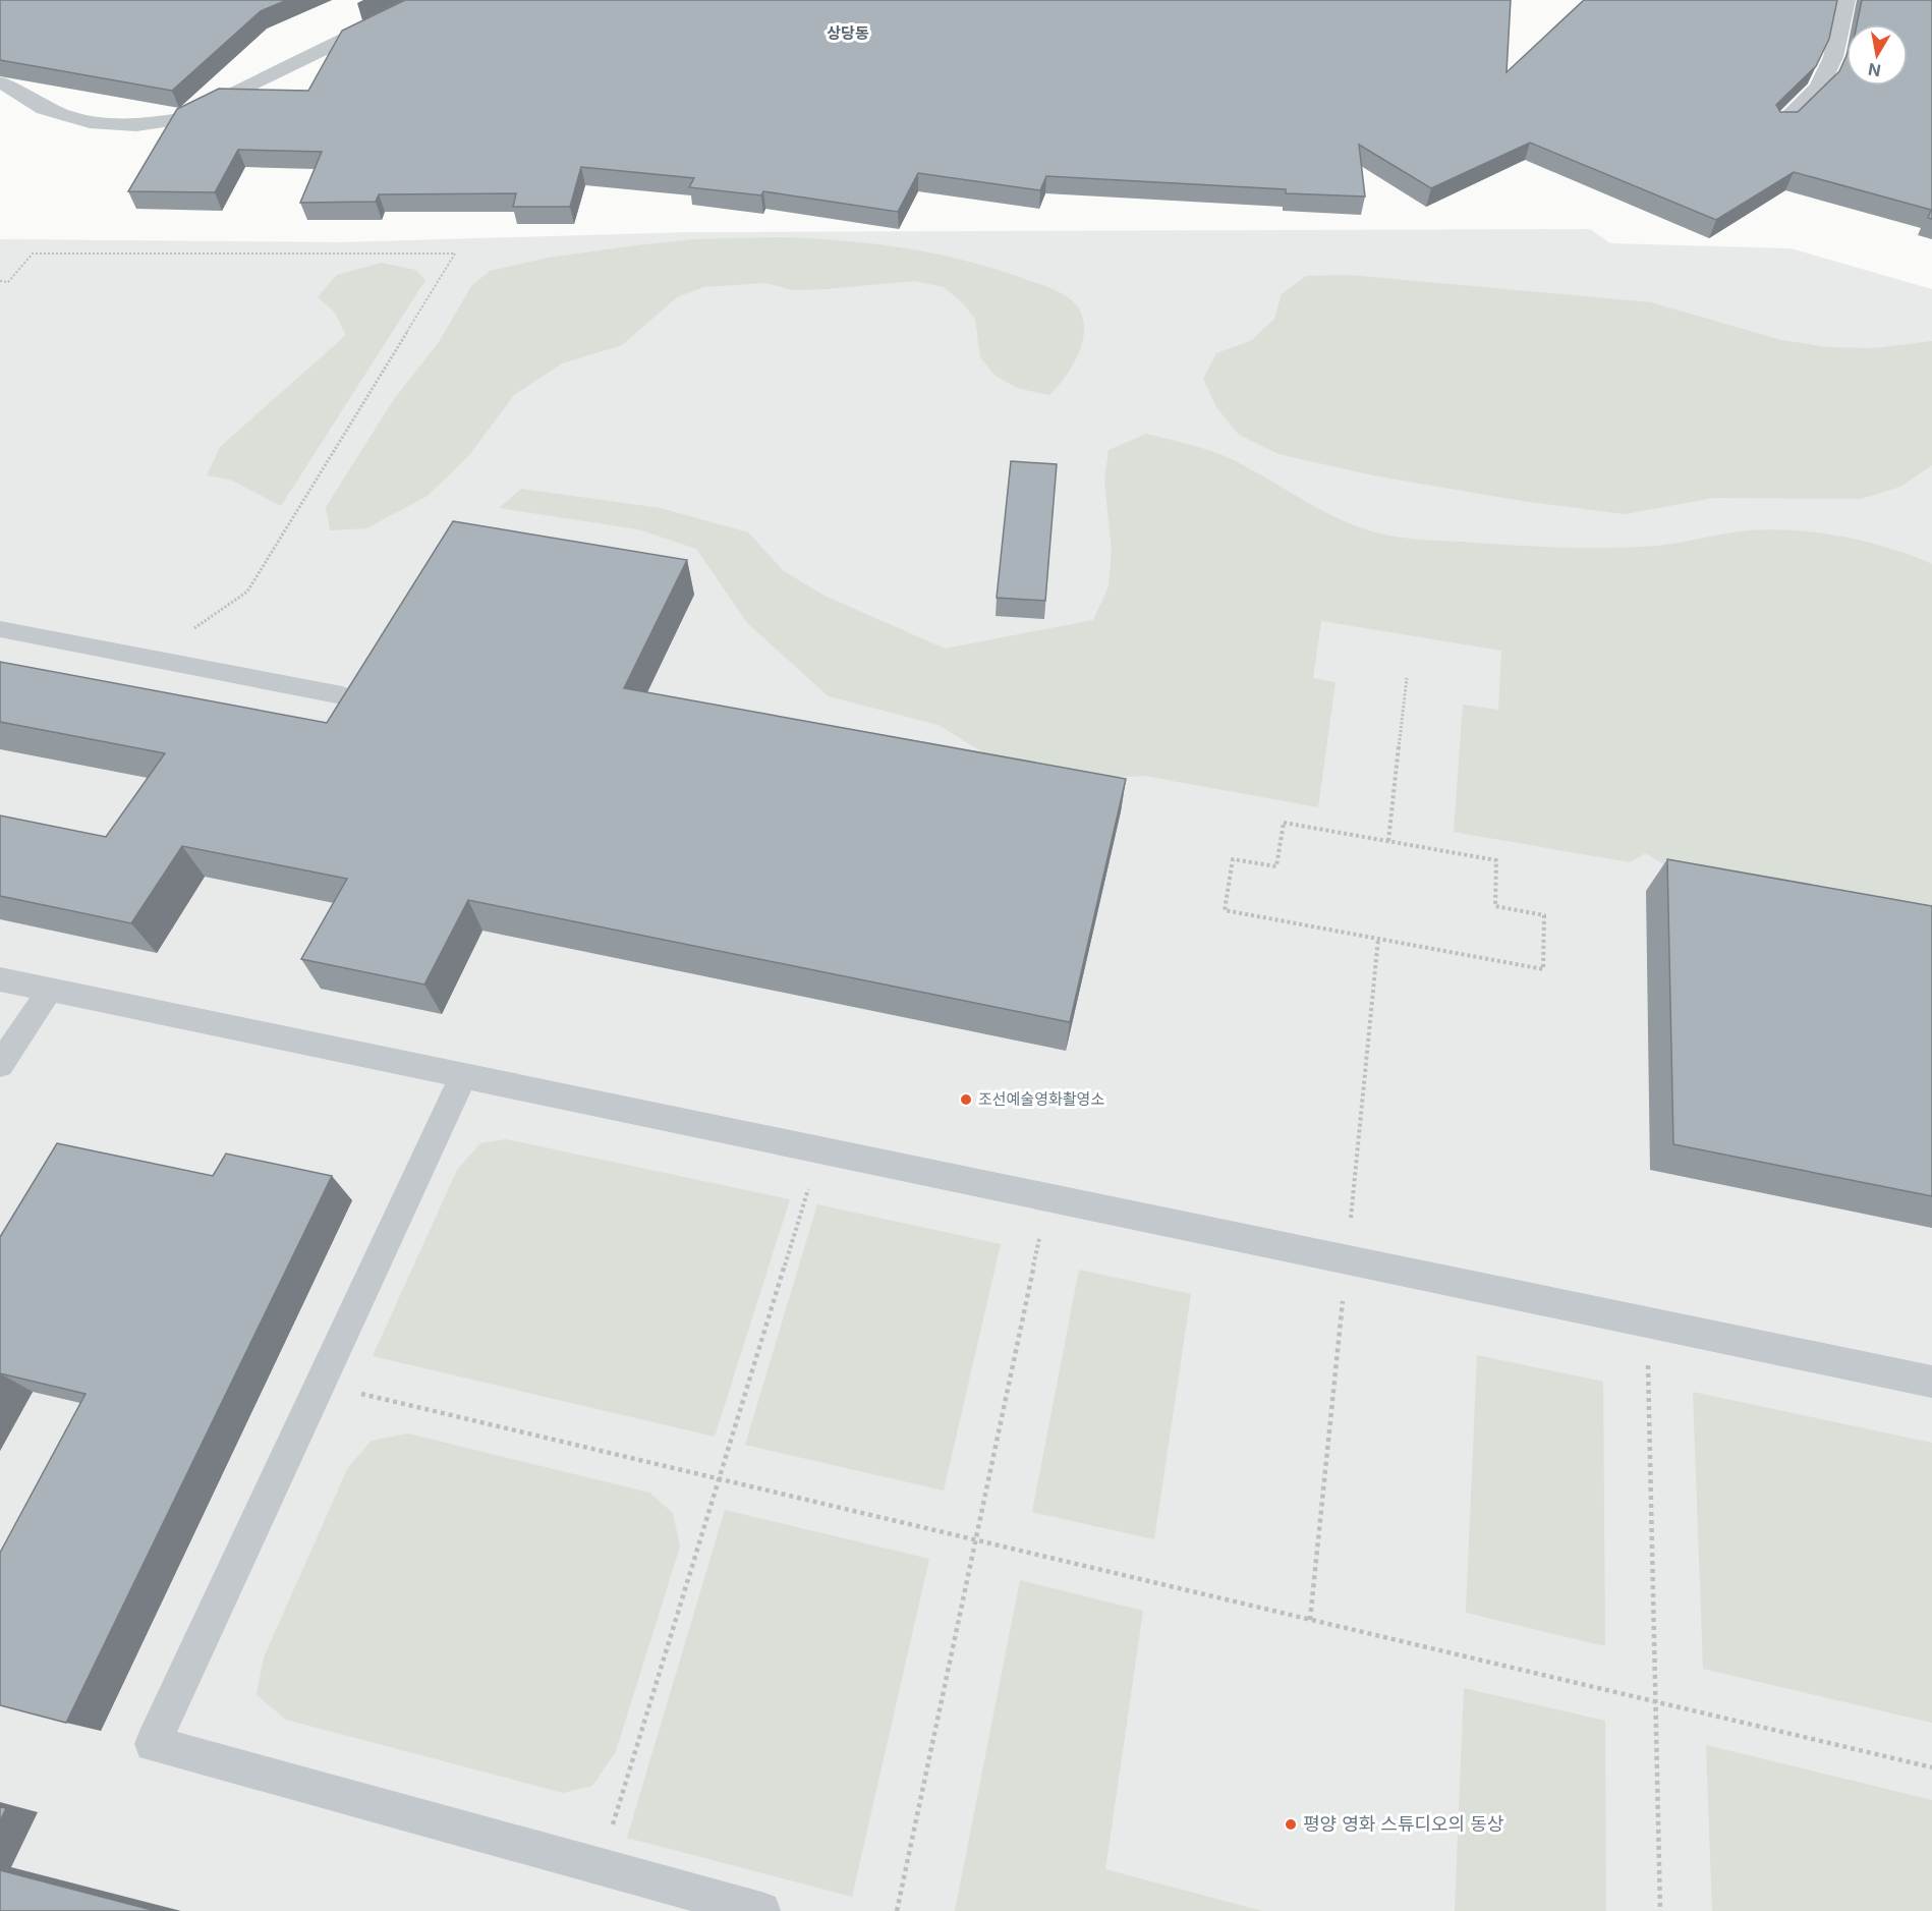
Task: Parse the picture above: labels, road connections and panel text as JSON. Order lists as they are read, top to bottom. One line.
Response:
{"districts":["상당동"],"places":["조선예술영화촬영소","평양 영화 스튜디오의 동상"],"north":"bottom"}
